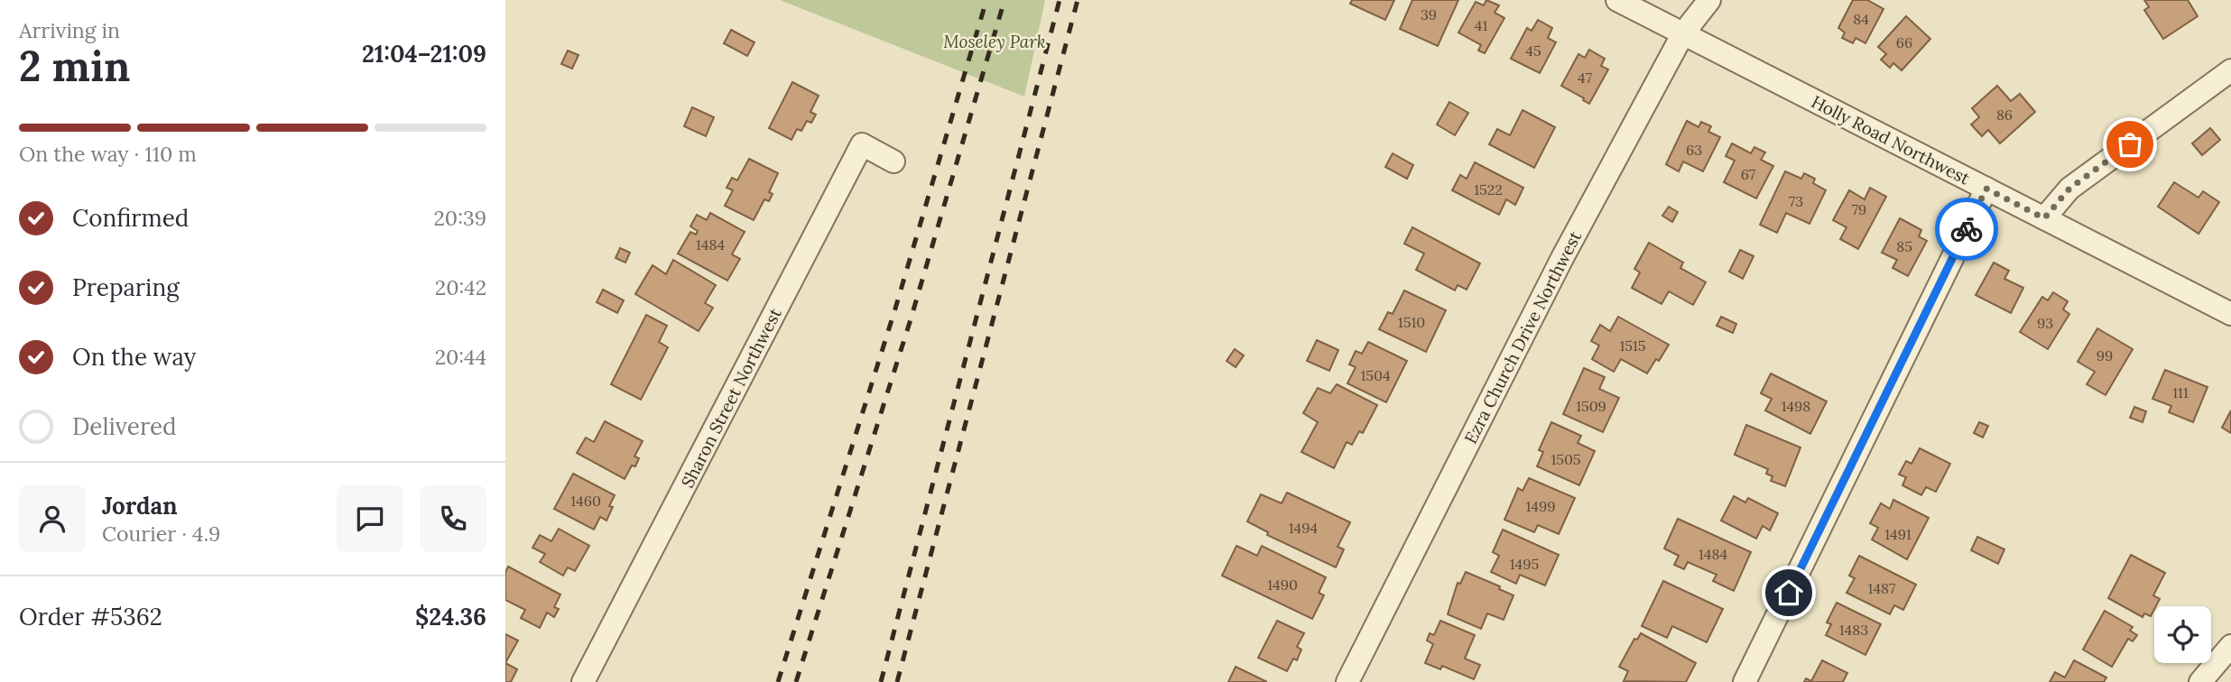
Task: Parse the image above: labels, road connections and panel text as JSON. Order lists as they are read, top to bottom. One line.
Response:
{"streets":{"street":["Holly Road Northwest","Ezra Church Drive Northwest","Sharon Street Northwest"]},"crossings":[["Holly Road Northwest","Ezra Church Drive Northwest"]],"parks":["Moseley Park"],"house_numbers":["39","84","41","66","45","47","86","63","67","1522","73","79","1484","85","1510","93","1515","99","1504","111","1509","1498","1505","1460","1499","1494","1491","1484","1495","1490","1487","1483"],"page":{"heading":["2 min","Arriving in","21:04–21:09"],"panel":["Jordan","Courier · 4.9","Order #5362","$24.36"],"bar":"On the way · 110 m","list":[["Confirmed","20:39"],["Preparing","20:42"],["On the way","20:44"],"Delivered"]}}
